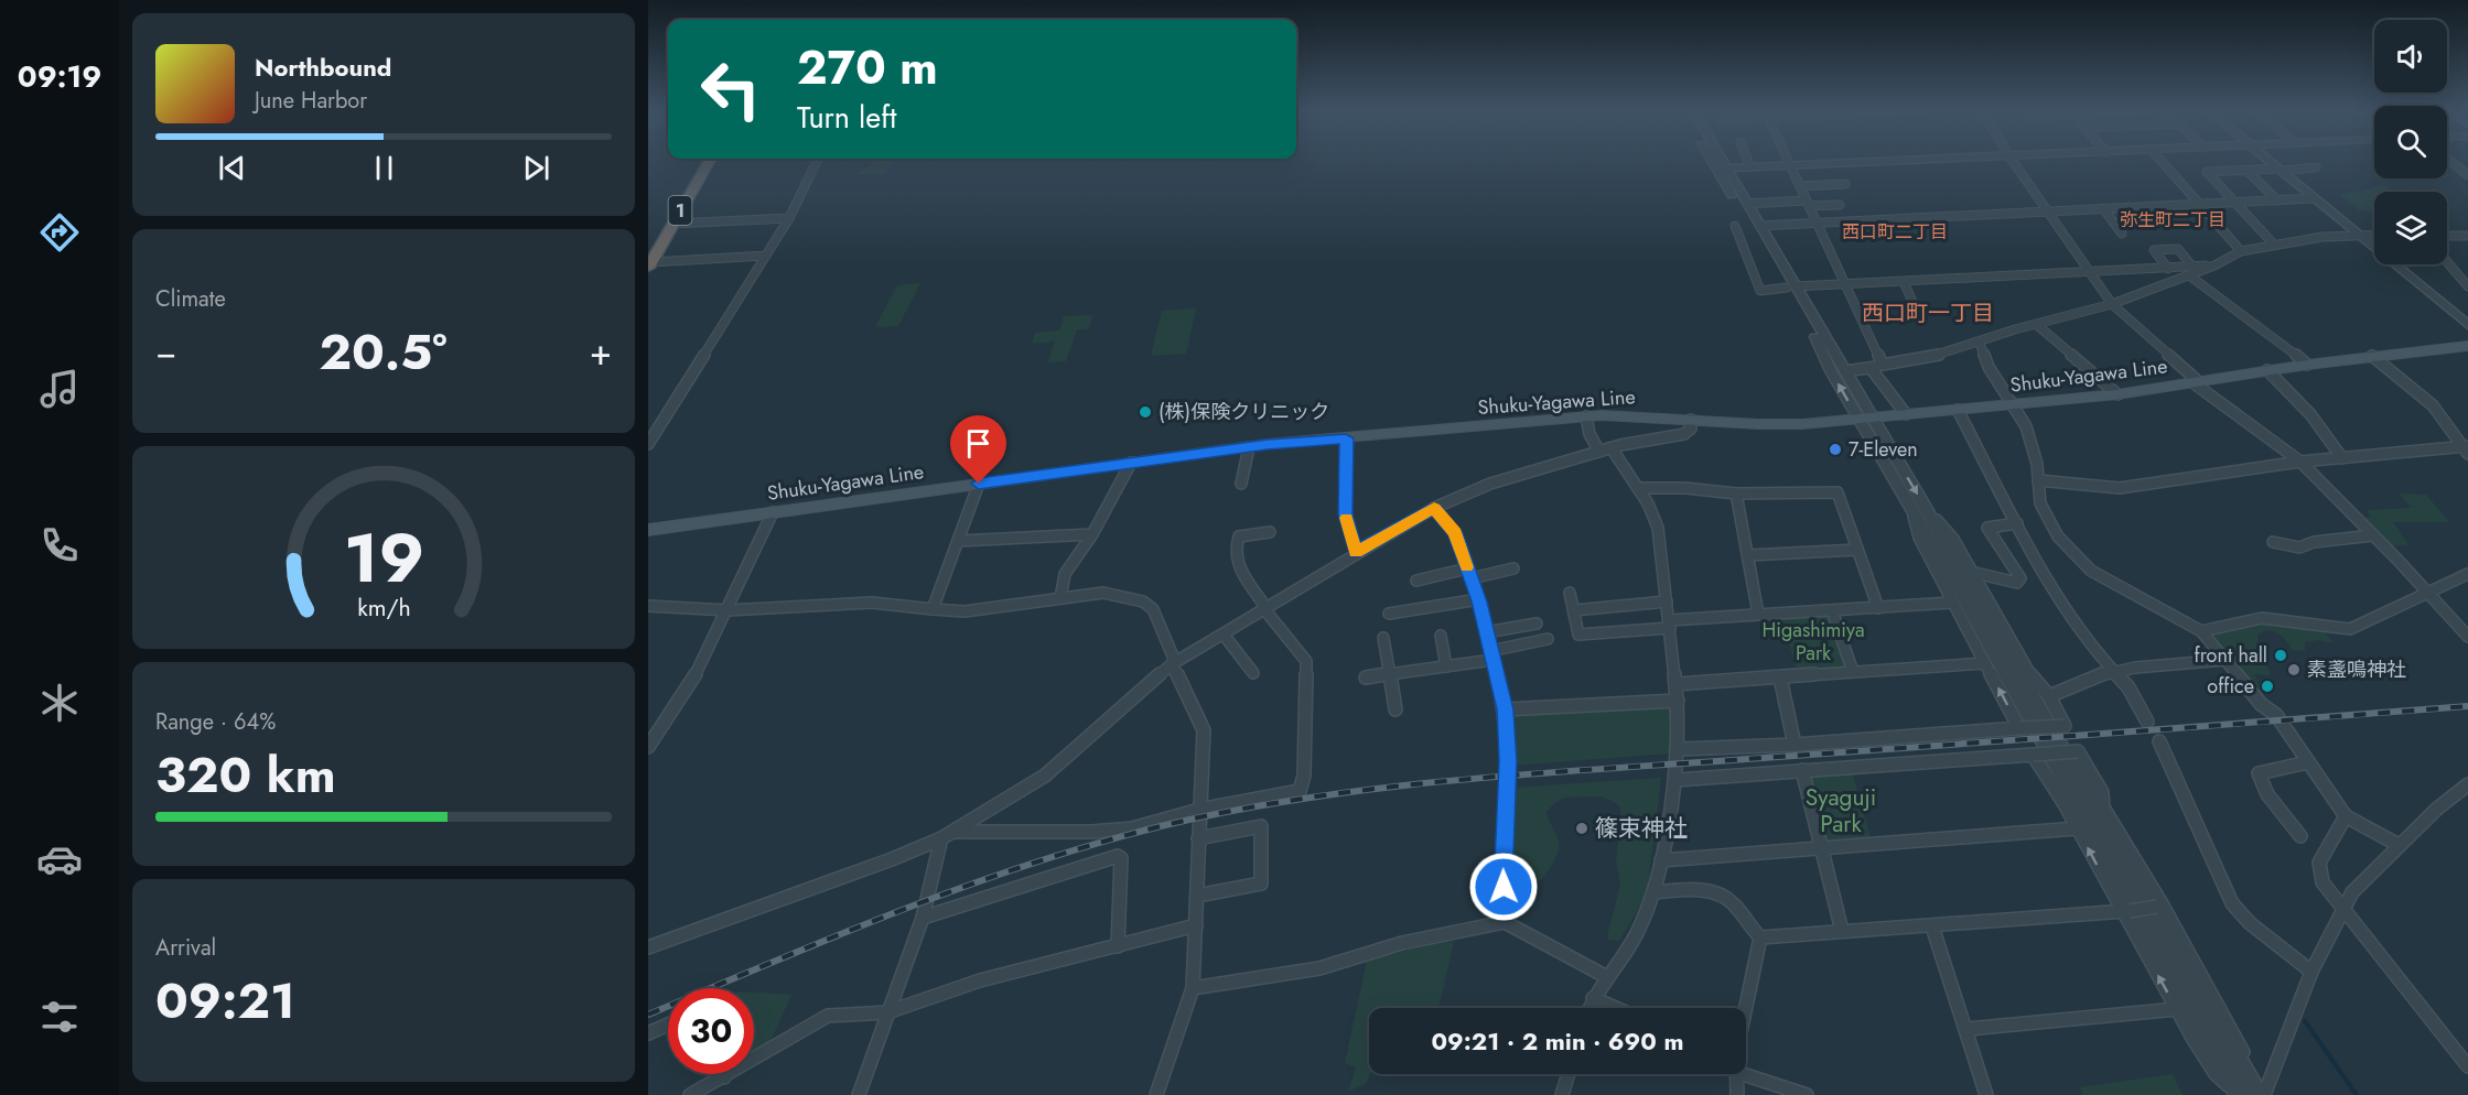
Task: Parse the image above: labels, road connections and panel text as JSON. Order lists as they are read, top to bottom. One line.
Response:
{"streets":{"highway":["1"],"main road":["Shuku-Yagawa Line"]},"districts":["弥生町二丁目","西口町二丁目","西口町一丁目"],"parks":["Higashimiya Park","Syaguji Park"],"places":["(株)保険クリニック","7-Eleven","front hall","素盞鳴神社","office","篠束神社"],"page":{"tabs":"09:19","turn":["270 m","Turn left"],"song":["Northbound","June Harbor"],"tile":["Climate",["Range · 64%","320 km"],["Arrival","09:21"]],"heat":["−","20.5°","+"],"limit":"30","trip":"09:21 · 2 min · 690 m","gauge":["19","km/h"]}}
